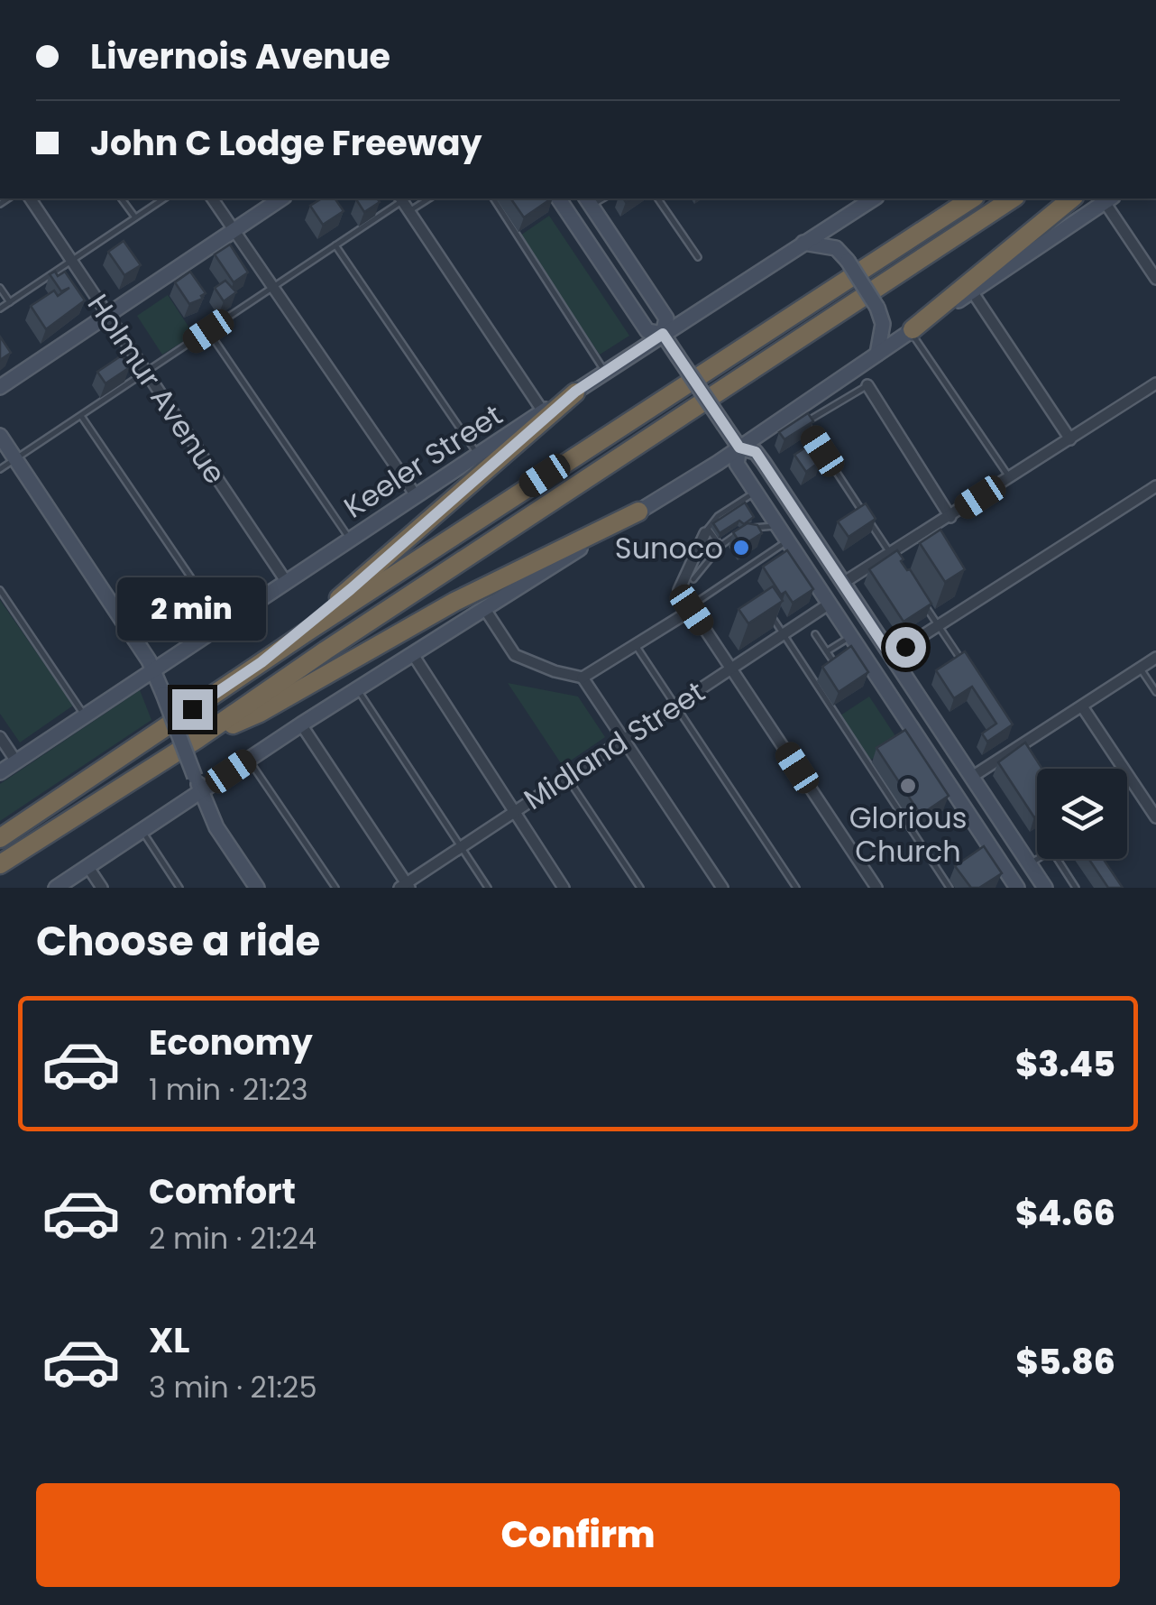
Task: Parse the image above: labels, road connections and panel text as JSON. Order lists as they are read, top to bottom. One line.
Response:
{"streets":{"main road":["Keeler Street"],"street":["Holmur Avenue","Midland Street"]},"crossings":[["Holmur Avenue","Keeler Street"]],"places":["Sunoco","Glorious Church"],"page":{"banner":["Livernois Avenue","John C Lodge Freeway"],"bubble":"2 min","heading":"Choose a ride","list":[{"name":"Economy","note":"1 min · 21:23","value":"$3.45"},{"name":"Comfort","note":"2 min · 21:24","value":"$4.66"},{"name":"XL","note":"3 min · 21:25","value":"$5.86"}],"buttons":"Confirm"}}
